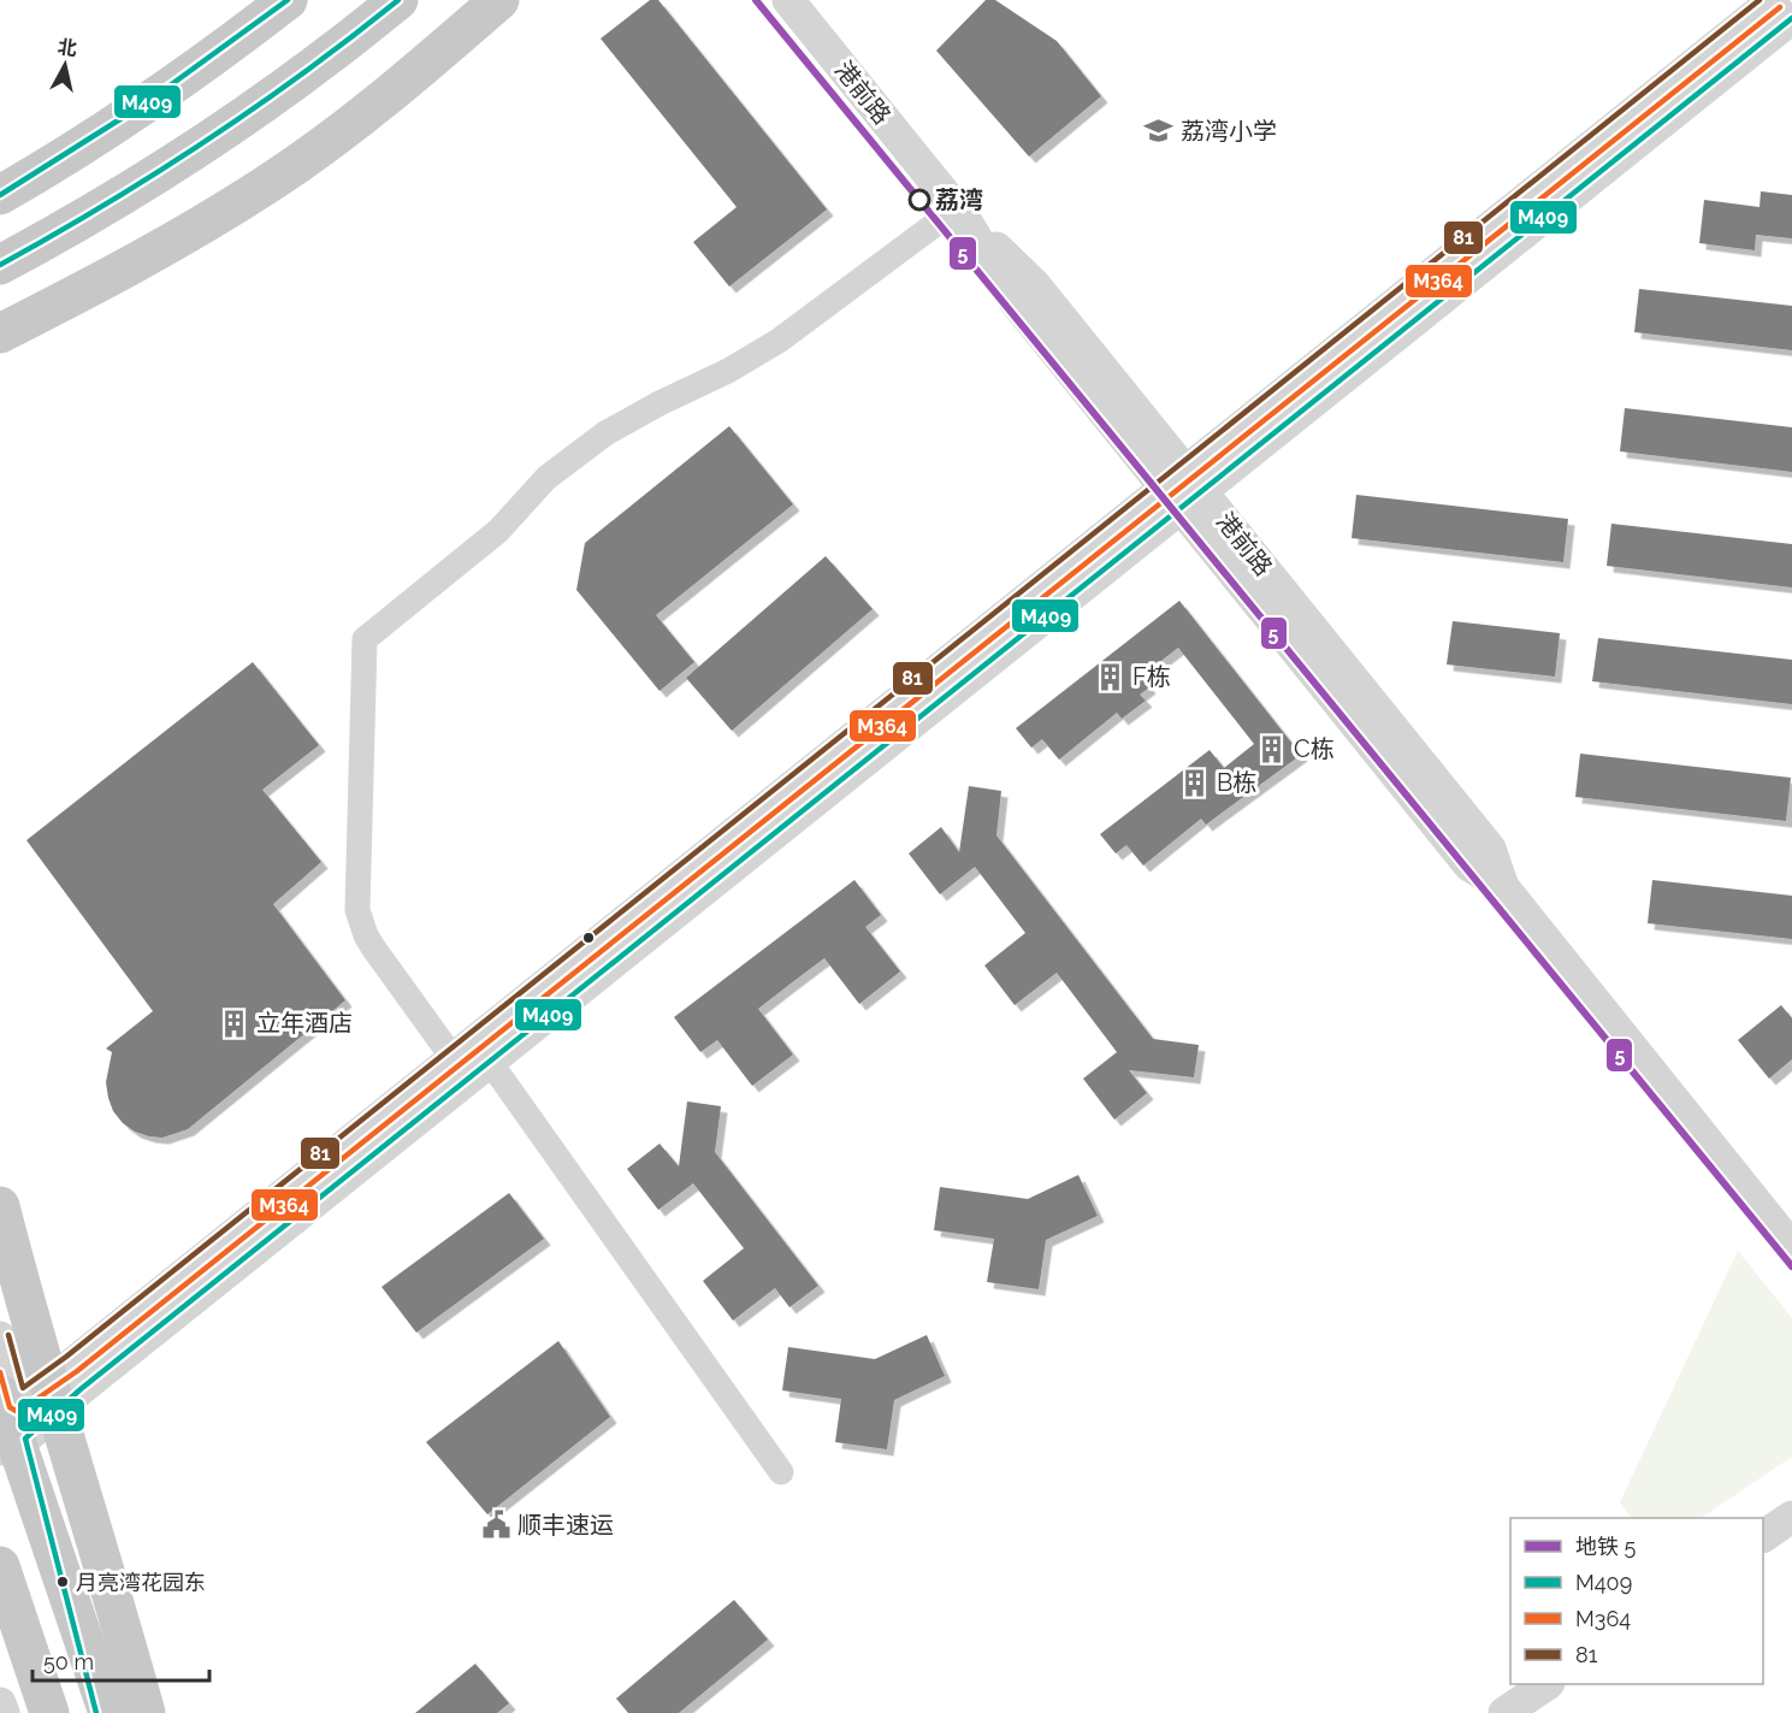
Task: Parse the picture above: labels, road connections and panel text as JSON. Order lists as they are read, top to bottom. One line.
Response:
{"streets":{"street":["港前路"]},"places":{"school or university":["荔湾小学"],"other":["荔湾","月亮湾花园东"],"building":["F栋","C栋","B栋","立年酒店"],"public building":["顺丰速运"]},"lines":["metro line 5","transit line M409","transit line 81","transit line M364"],"legend":["地铁 5","M409","M364","81"],"scale_bar":"50 m","north":"top"}
